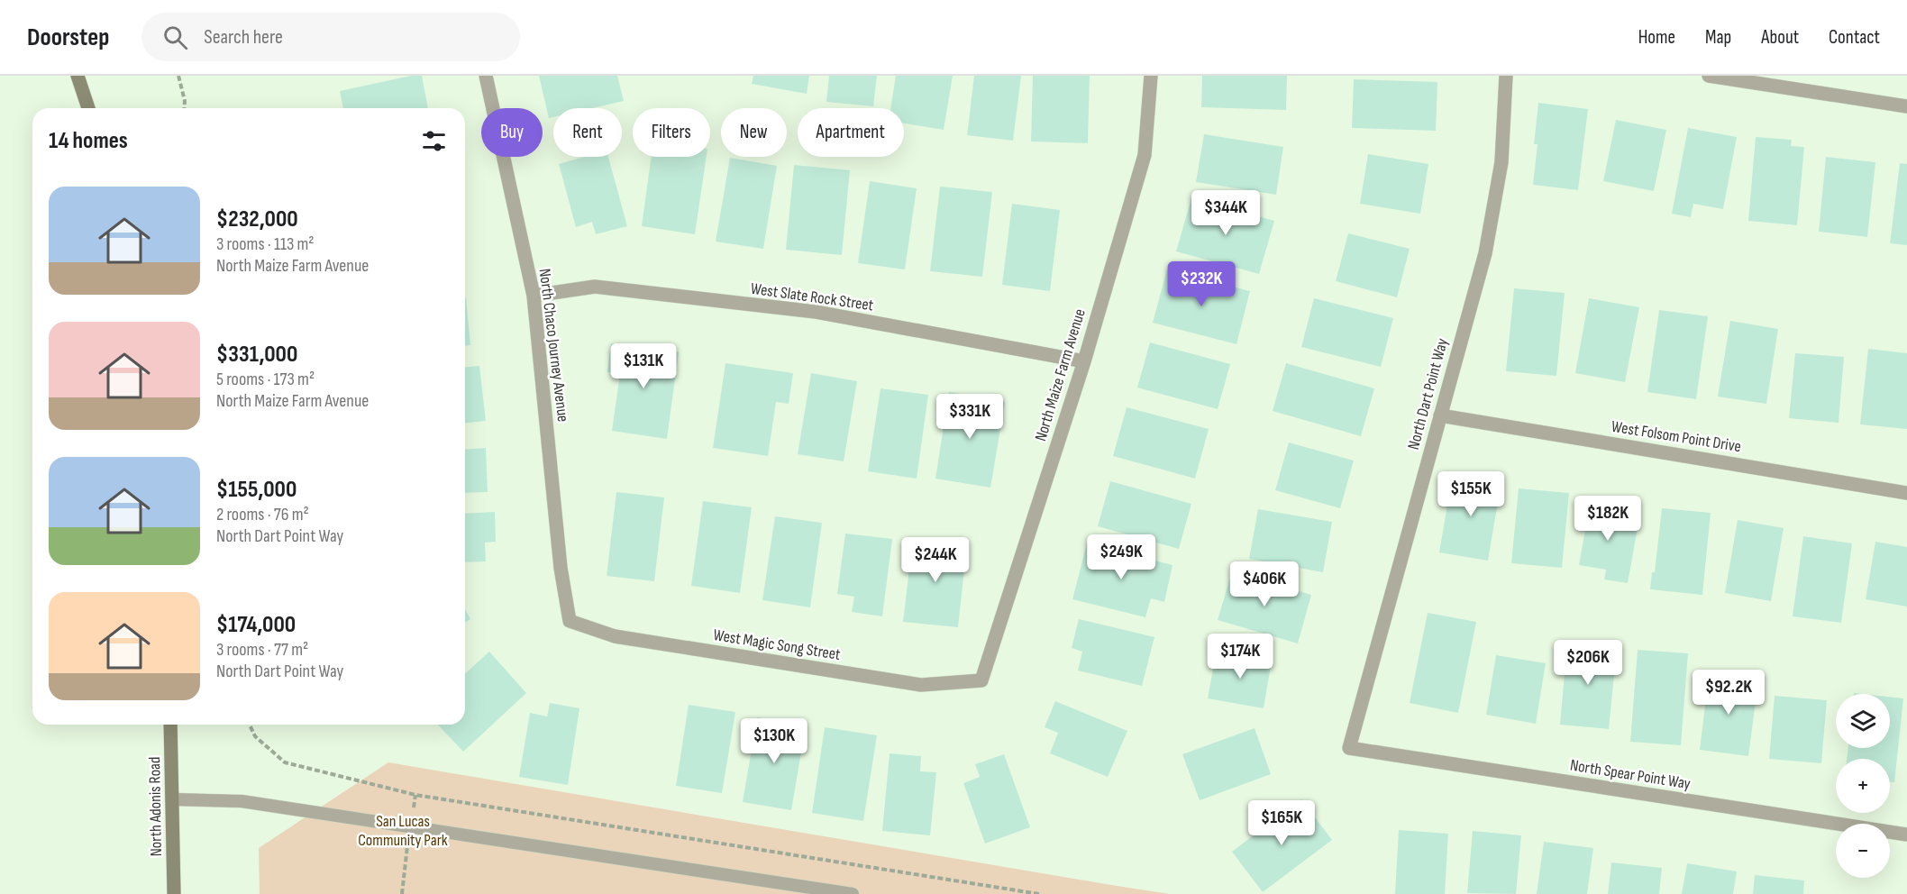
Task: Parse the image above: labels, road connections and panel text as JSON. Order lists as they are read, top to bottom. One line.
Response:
{"streets":{"street":["West Slate Rock Street","North Chaco Journey Avenue","North Maize Farm Avenue","North Dart Point Way","West Folsom Point Drive","West Magic Song Street","North Spear Point Way","North Adonis Road"]},"crossings":[["West Slate Rock Street","North Chaco Journey Avenue"],["West Slate Rock Street","North Maize Farm Avenue"],["North Chaco Journey Avenue","West Magic Song Street"],["North Maize Farm Avenue","West Magic Song Street"],["North Dart Point Way","West Folsom Point Drive"],["North Dart Point Way","North Spear Point Way"]],"parks":["San Lucas Community Park"],"page":{"header":"Doorstep","search":"Search here","nav":["Home","Map","About","Contact"],"chip":["Buy","Rent","Filters","New","Apartment"],"heading":"14 homes","list":[{"name":"$232,000","note":"3 rooms · 113 m² · North Maize Farm Avenue"},{"name":"$331,000","note":"5 rooms · 173 m² · North Maize Farm Avenue"},{"name":"$155,000","note":"2 rooms · 76 m² · North Dart Point Way"},{"name":"$174,000","note":"3 rooms · 77 m² · North Dart Point Way"}],"price":["$344K","$232K","$131K","$331K","$155K","$182K","$249K","$244K","$406K","$174K","$206K","$92.2K","$130K","$165K"],"map_buttons":["+","−"]}}
